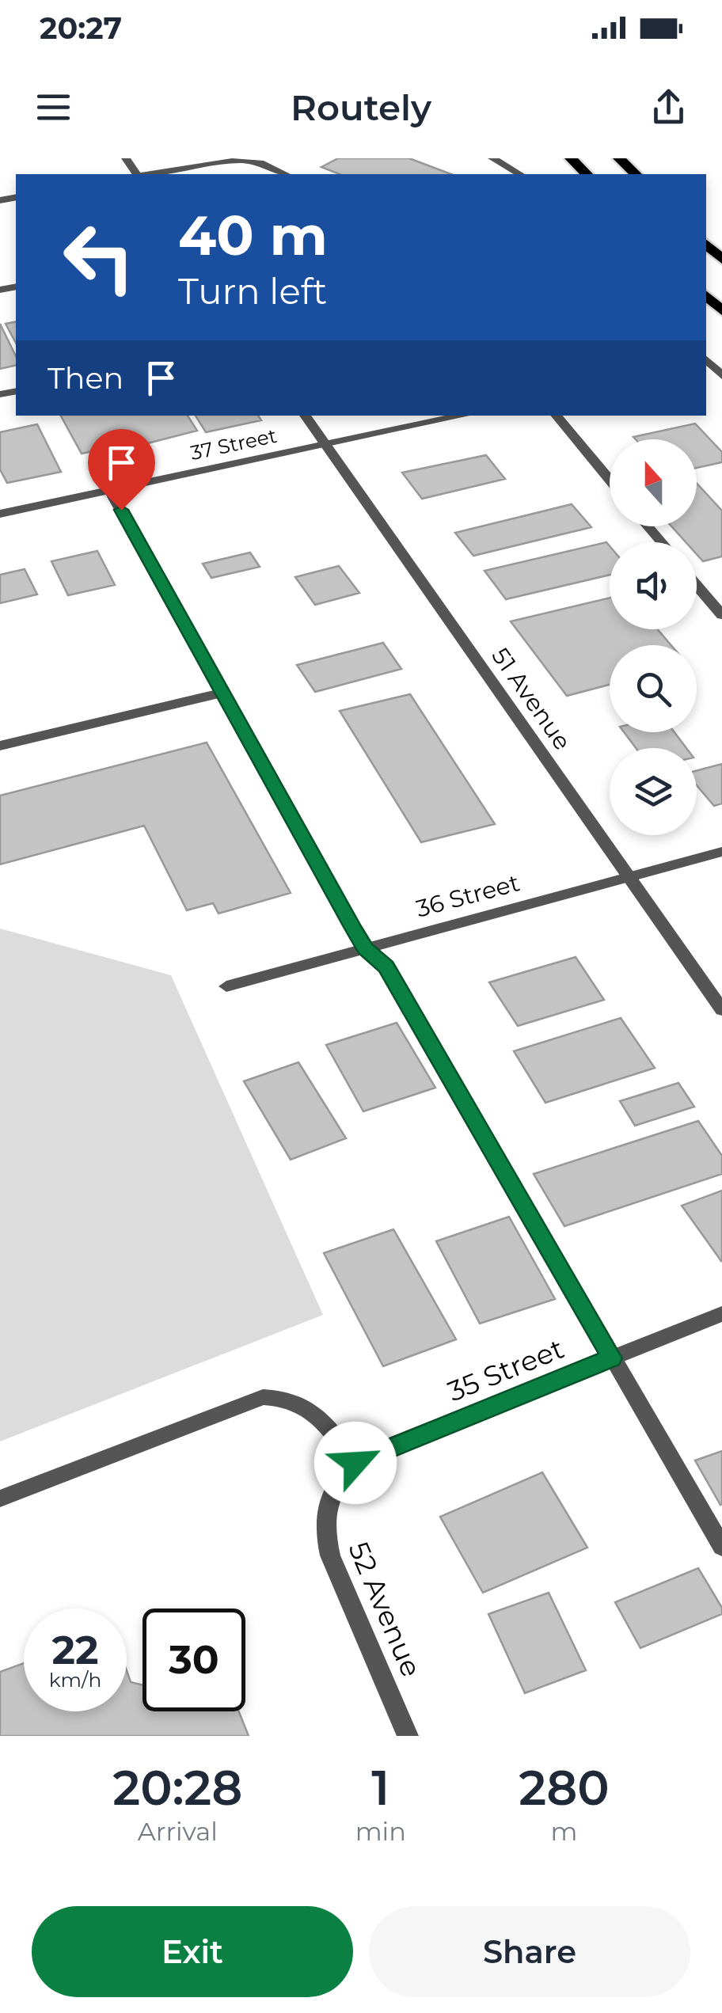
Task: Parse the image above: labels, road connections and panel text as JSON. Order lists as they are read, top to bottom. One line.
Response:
{"streets":{"street":["37 Street","51 Avenue","36 Street","35 Street","52 Avenue"]},"crossings":[["37 Street","51 Avenue"],["51 Avenue","36 Street"],["35 Street","52 Avenue"]],"north":"top","page":{"status":"20:27","header":"Routely","turn":["40 m","Turn left"],"then":"Then","speed":"22 km/h","limit":"30","eta":["20:28","Arrival","1","min","280","m"],"buttons":["Exit","Share"]}}
